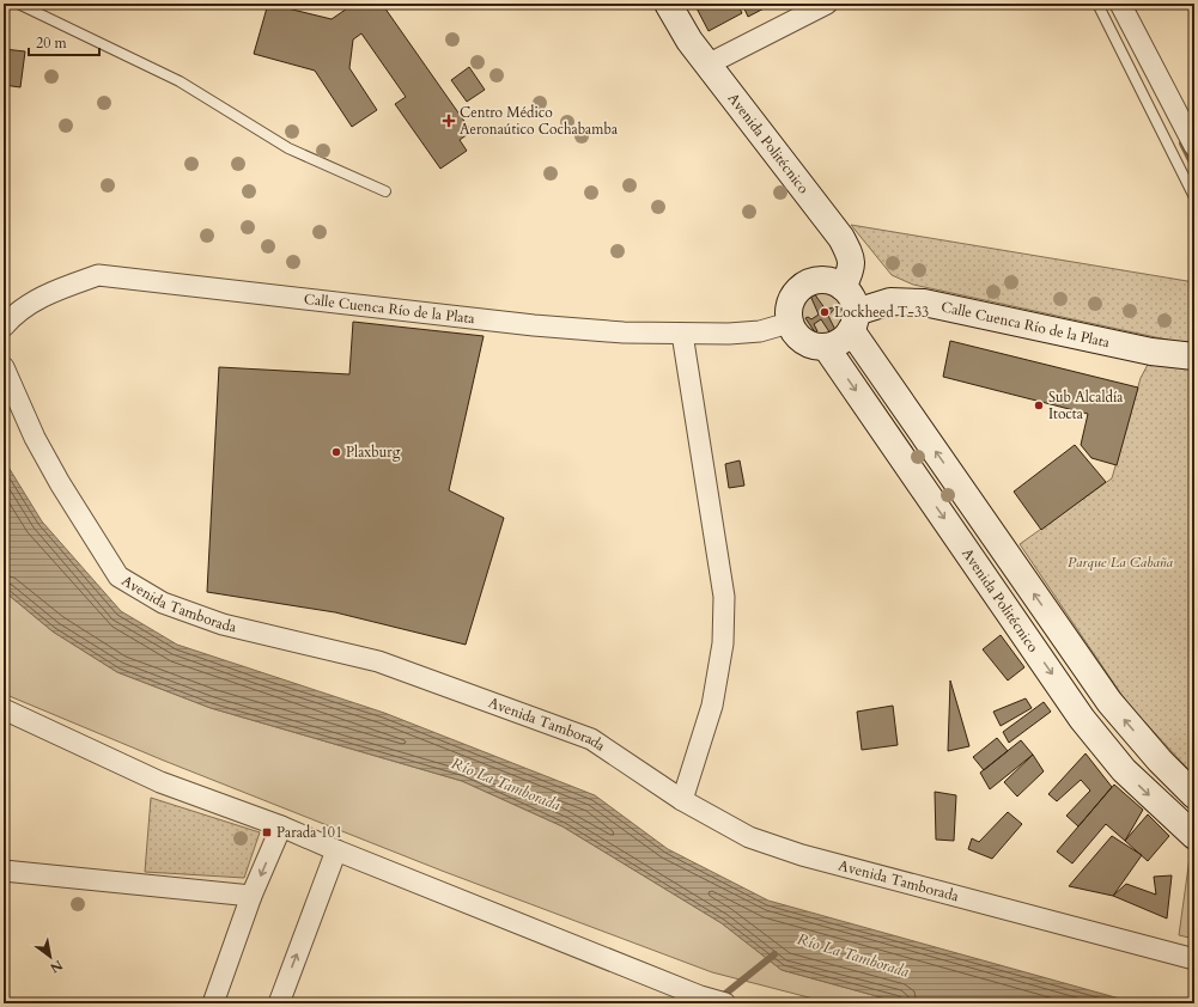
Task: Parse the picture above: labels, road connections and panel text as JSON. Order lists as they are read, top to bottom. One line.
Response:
{"streets":{"main road":["Avenida Politécnico","Calle Cuenca Río de la Plata"],"street":["Avenida Tamborada"]},"crossings":[["Avenida Politécnico","Calle Cuenca Río de la Plata"]],"water":["Río La Tamborada"],"parks":["Parque La Cabaña"],"places":{"health":["Centro Médico Aeronaútico Cochabamba"],"other":["Lockheed T-33","Sub Alcaldía Itocta","Plaxburg"],"transit":["Parada 101"]},"scale_bar":"20 m","north":"bottom right"}
